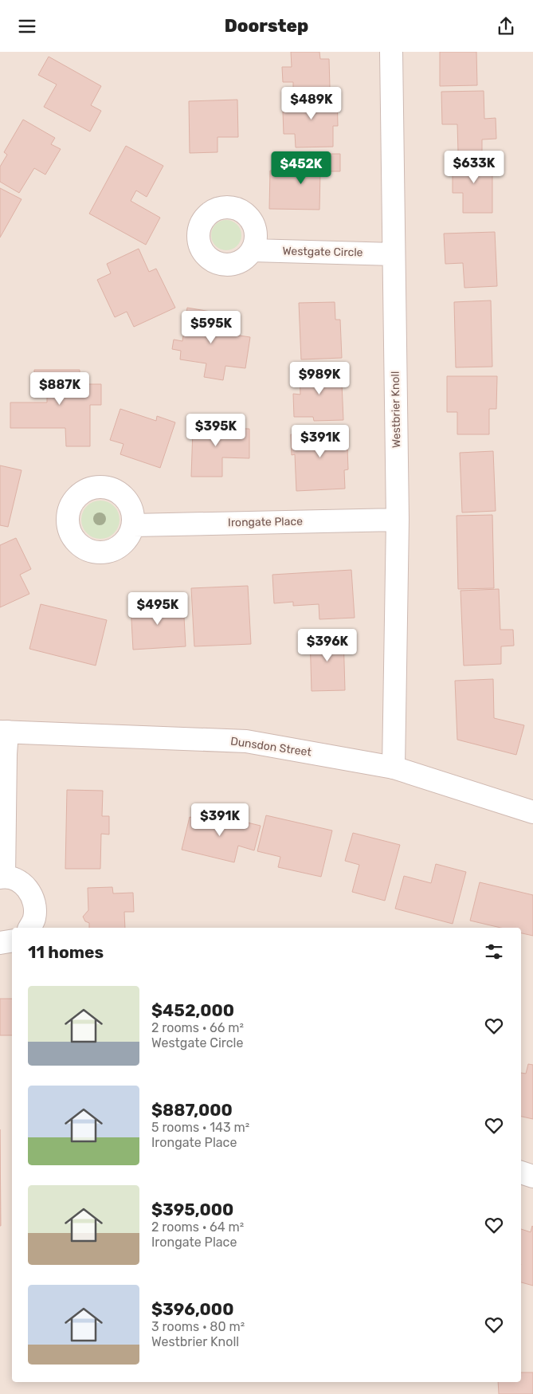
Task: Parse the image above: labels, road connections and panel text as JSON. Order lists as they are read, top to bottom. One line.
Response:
{"streets":{"street":["Westgate Circle","Westbrier Knoll","Irongate Place","Dunsdon Street"]},"crossings":[["Westgate Circle","Westbrier Knoll"],["Westbrier Knoll","Irongate Place"],["Westbrier Knoll","Dunsdon Street"]],"page":{"header":"Doorstep","price":["$489K","$633K","$452K","$595K","$989K","$887K","$395K","$391K","$495K","$396K","$391K"],"heading":"11 homes","list":[{"name":"$452,000","note":"2 rooms · 66 m² · Westgate Circle"},{"name":"$887,000","note":"5 rooms · 143 m² · Irongate Place"},{"name":"$395,000","note":"2 rooms · 64 m² · Irongate Place"},{"name":"$396,000","note":"3 rooms · 80 m² · Westbrier Knoll"}]}}
